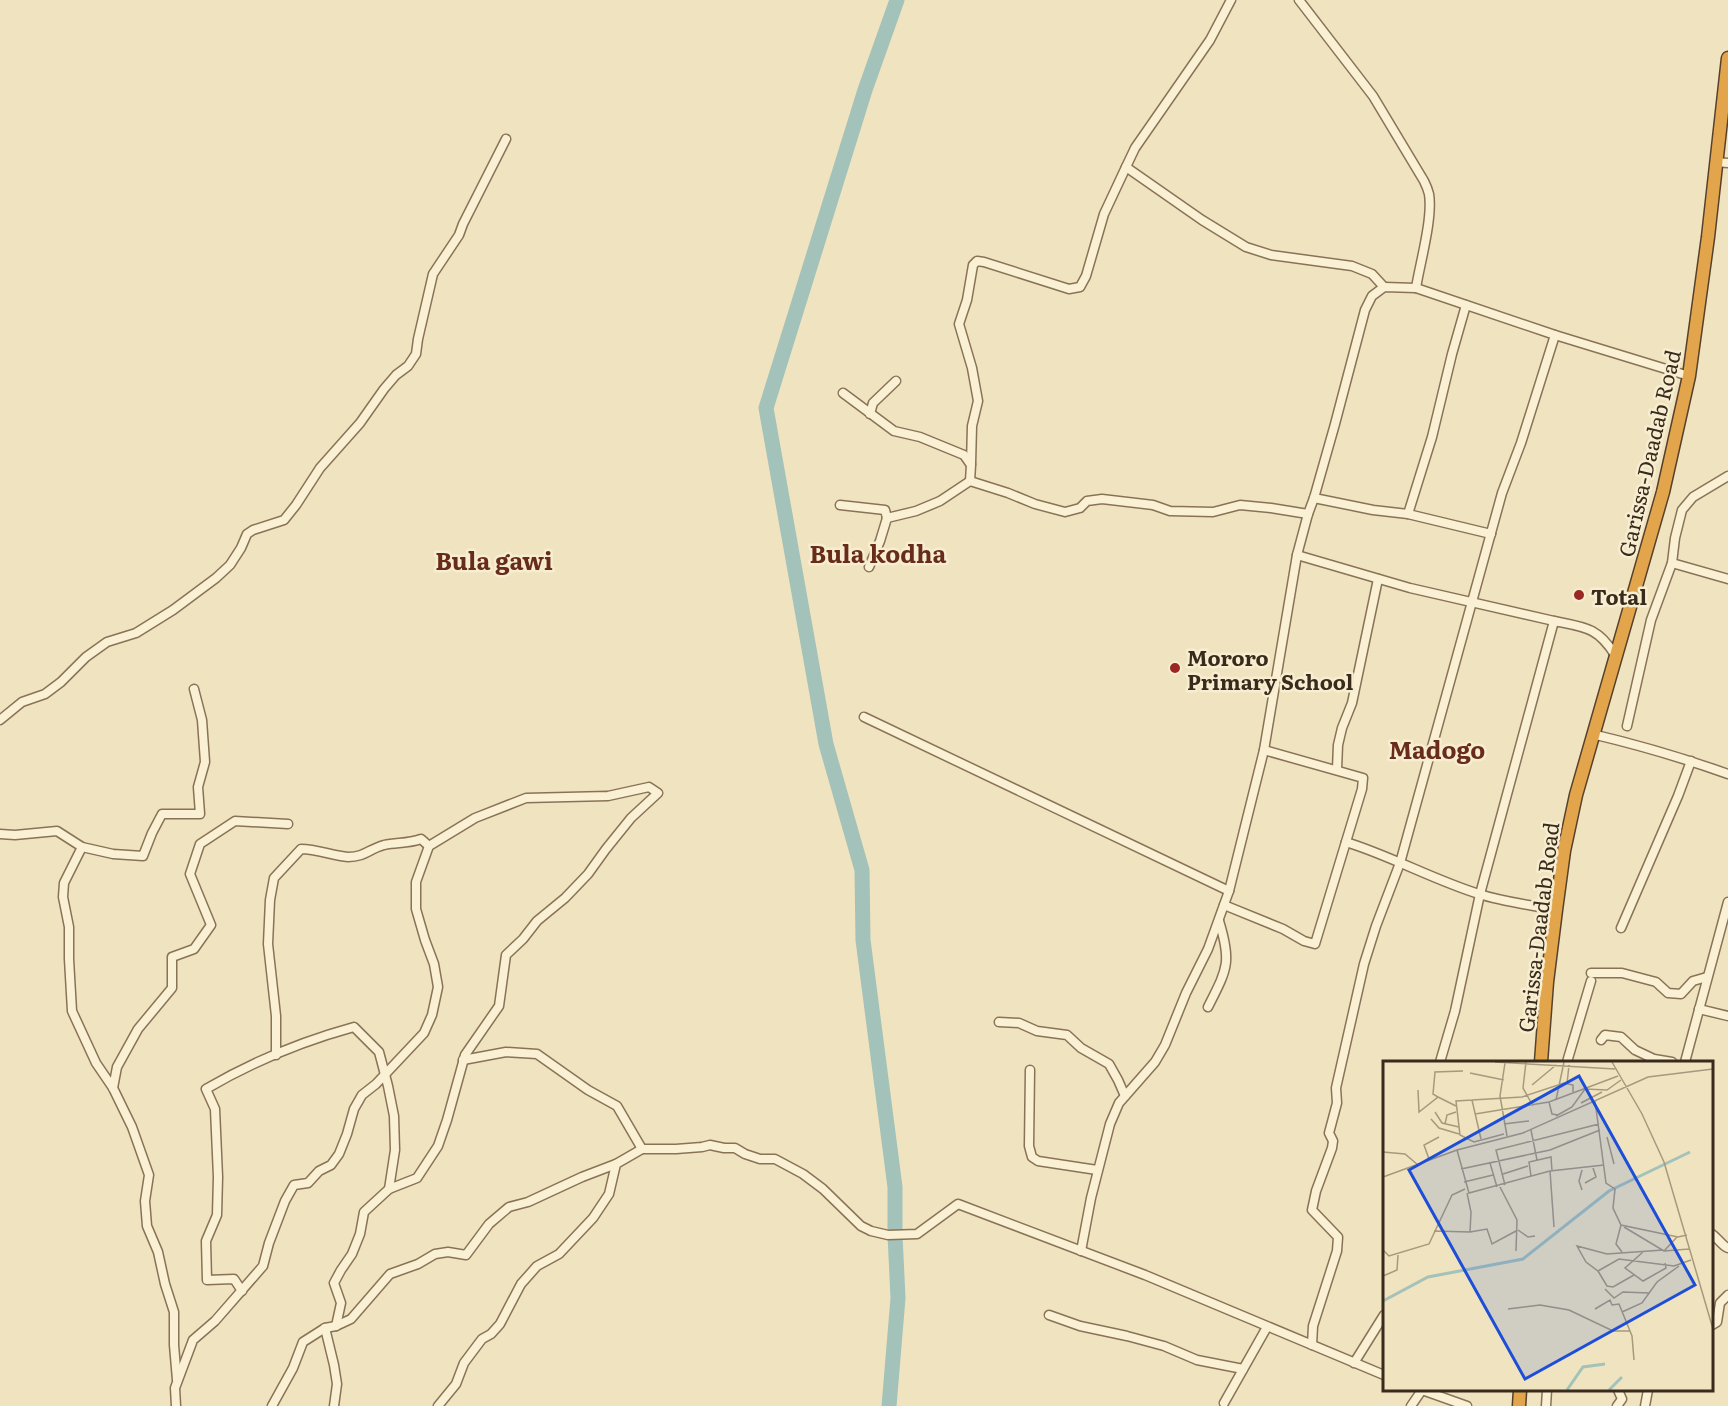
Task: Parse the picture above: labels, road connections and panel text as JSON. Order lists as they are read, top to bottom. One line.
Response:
{"streets":{"highway":["Garissa-Daadab Road"]},"districts":["Bula kodha","Bula gawi","Madogo"],"places":["Total","Mororo Primary School"]}
